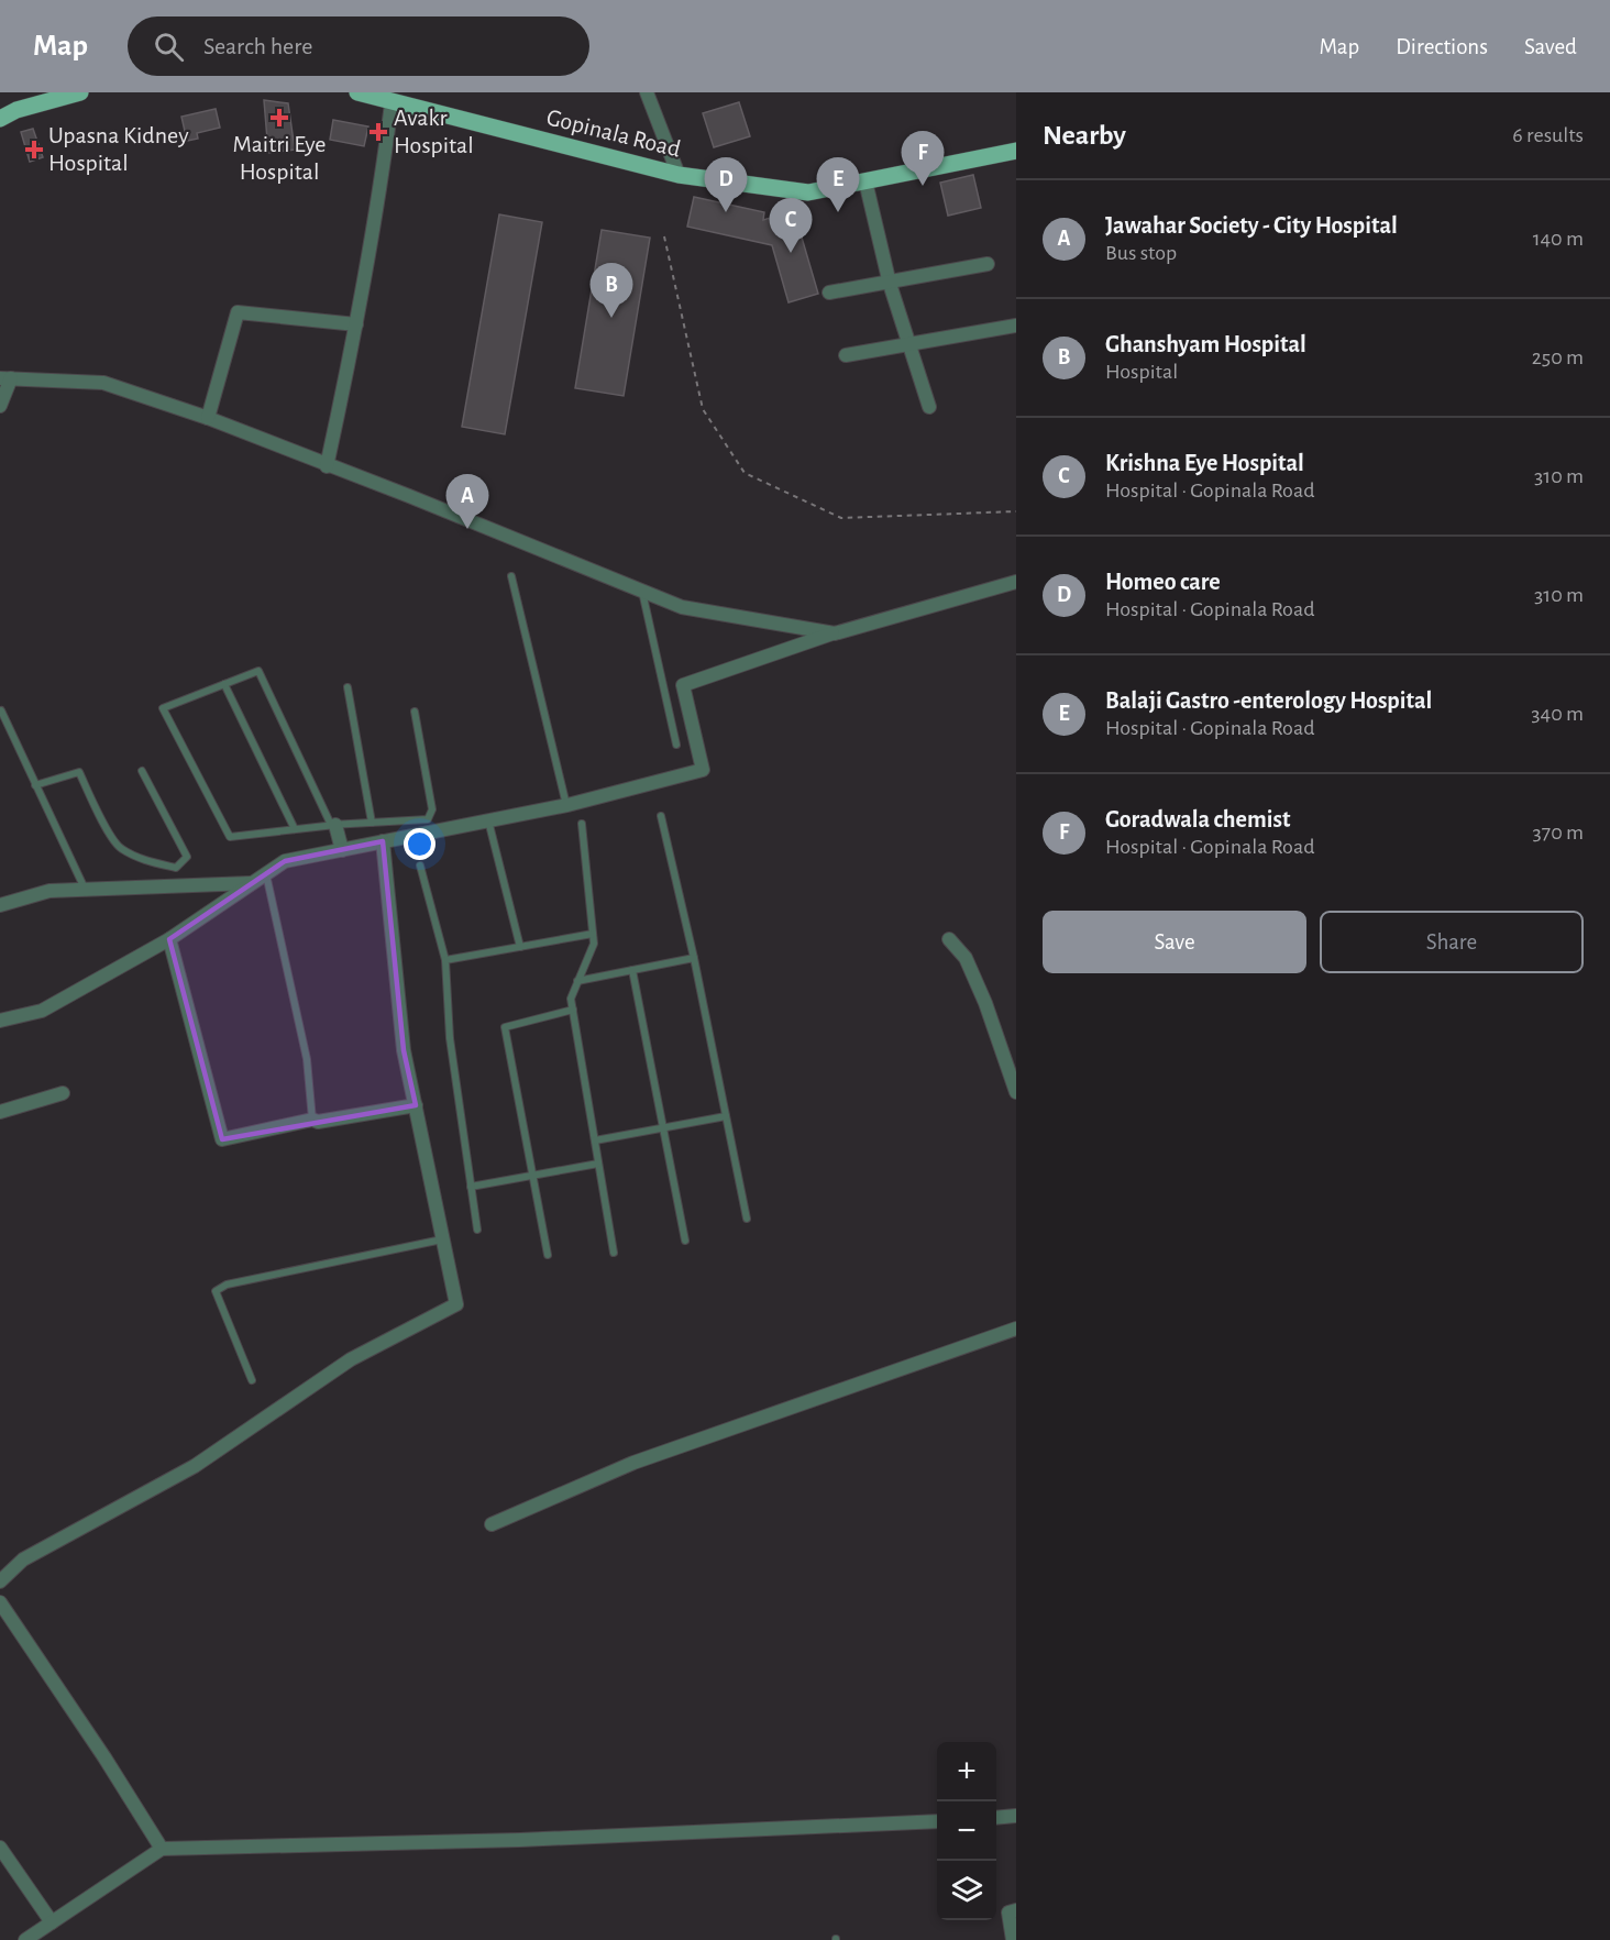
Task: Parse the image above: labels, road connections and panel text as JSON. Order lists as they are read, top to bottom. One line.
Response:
{"streets":{"main road":["Gopinala Road"]},"places":{"health":["Maitri Eye Hospital","Avakr Hospital","Upasna Kidney Hospital"]},"page":{"header":"Map","search":"Search here","nav":["Map","Directions","Saved"],"heading":["Nearby","6 results"],"pins":["F","D","E","C","B","A"],"list":[{"mark":"A","name":"Jawahar Society - City Hospital","note":"Bus stop","value":"140 m"},{"mark":"B","name":"Ghanshyam Hospital","note":"Hospital","value":"250 m"},{"mark":"C","name":"Krishna Eye Hospital","note":"Hospital · Gopinala Road","value":"310 m"},{"mark":"D","name":"Homeo care","note":"Hospital · Gopinala Road","value":"310 m"},{"mark":"E","name":"Balaji Gastro -enterology Hospital","note":"Hospital · Gopinala Road","value":"340 m"},{"mark":"F","name":"Goradwala chemist","note":"Hospital · Gopinala Road","value":"370 m"}],"buttons":["Save","Share"],"map_buttons":["+","−"]}}
